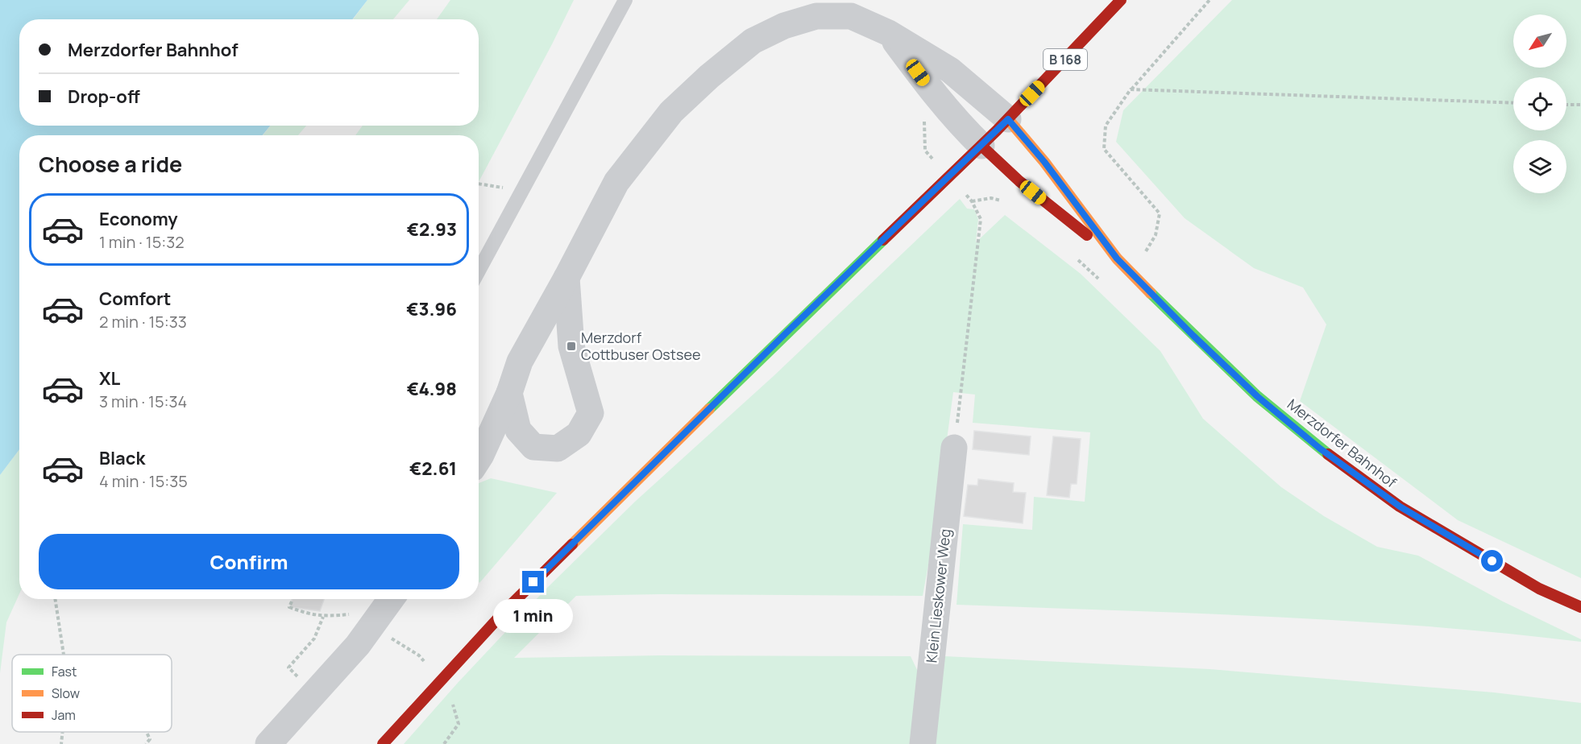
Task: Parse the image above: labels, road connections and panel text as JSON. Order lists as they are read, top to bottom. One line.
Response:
{"streets":{"main road":["B 168","Merzdorfer Bahnhof"],"street":["Klein Lieskower Weg"]},"places":{"transit":["Merzdorf Cottbuser Ostsee"]},"legend":["Fast","Slow","Jam"],"north":"bottom left","page":{"banner":["Merzdorfer Bahnhof","Drop-off"],"heading":"Choose a ride","list":[{"name":"Economy","note":"1 min · 15:32","value":"€2.93"},{"name":"Comfort","note":"2 min · 15:33","value":"€3.96"},{"name":"XL","note":"3 min · 15:34","value":"€4.98"},{"name":"Black","note":"4 min · 15:35","value":"€2.61"}],"buttons":"Confirm","bubble":"1 min"}}
